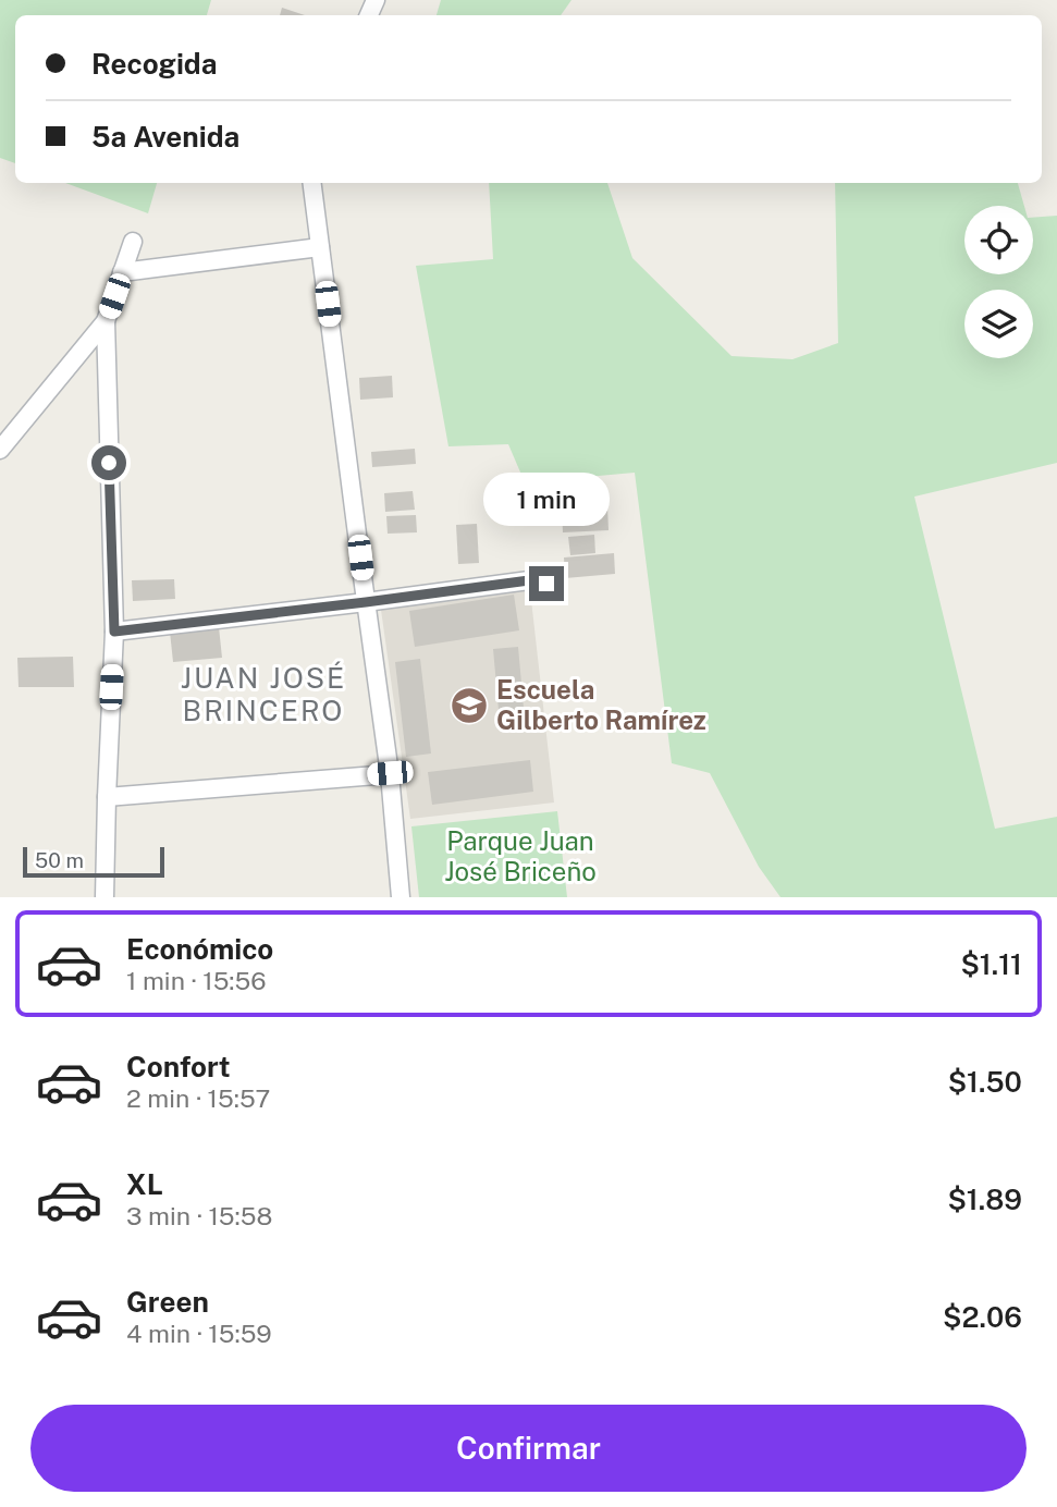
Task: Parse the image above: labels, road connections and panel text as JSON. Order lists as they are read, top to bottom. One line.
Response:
{"districts":["JUAN JOSÉ BRINCERO"],"parks":["Parque Juan José Briceño"],"places":{"school or university":["Escuela Gilberto Ramírez"]},"scale_bar":"50 m","page":{"banner":["Recogida","5a Avenida"],"bubble":"1 min","scale":"50 m","list":[{"name":"Económico","note":"1 min · 15:56","value":"$1.11"},{"name":"Confort","note":"2 min · 15:57","value":"$1.50"},{"name":"XL","note":"3 min · 15:58","value":"$1.89"},{"name":"Green","note":"4 min · 15:59","value":"$2.06"}],"buttons":"Confirmar"}}
